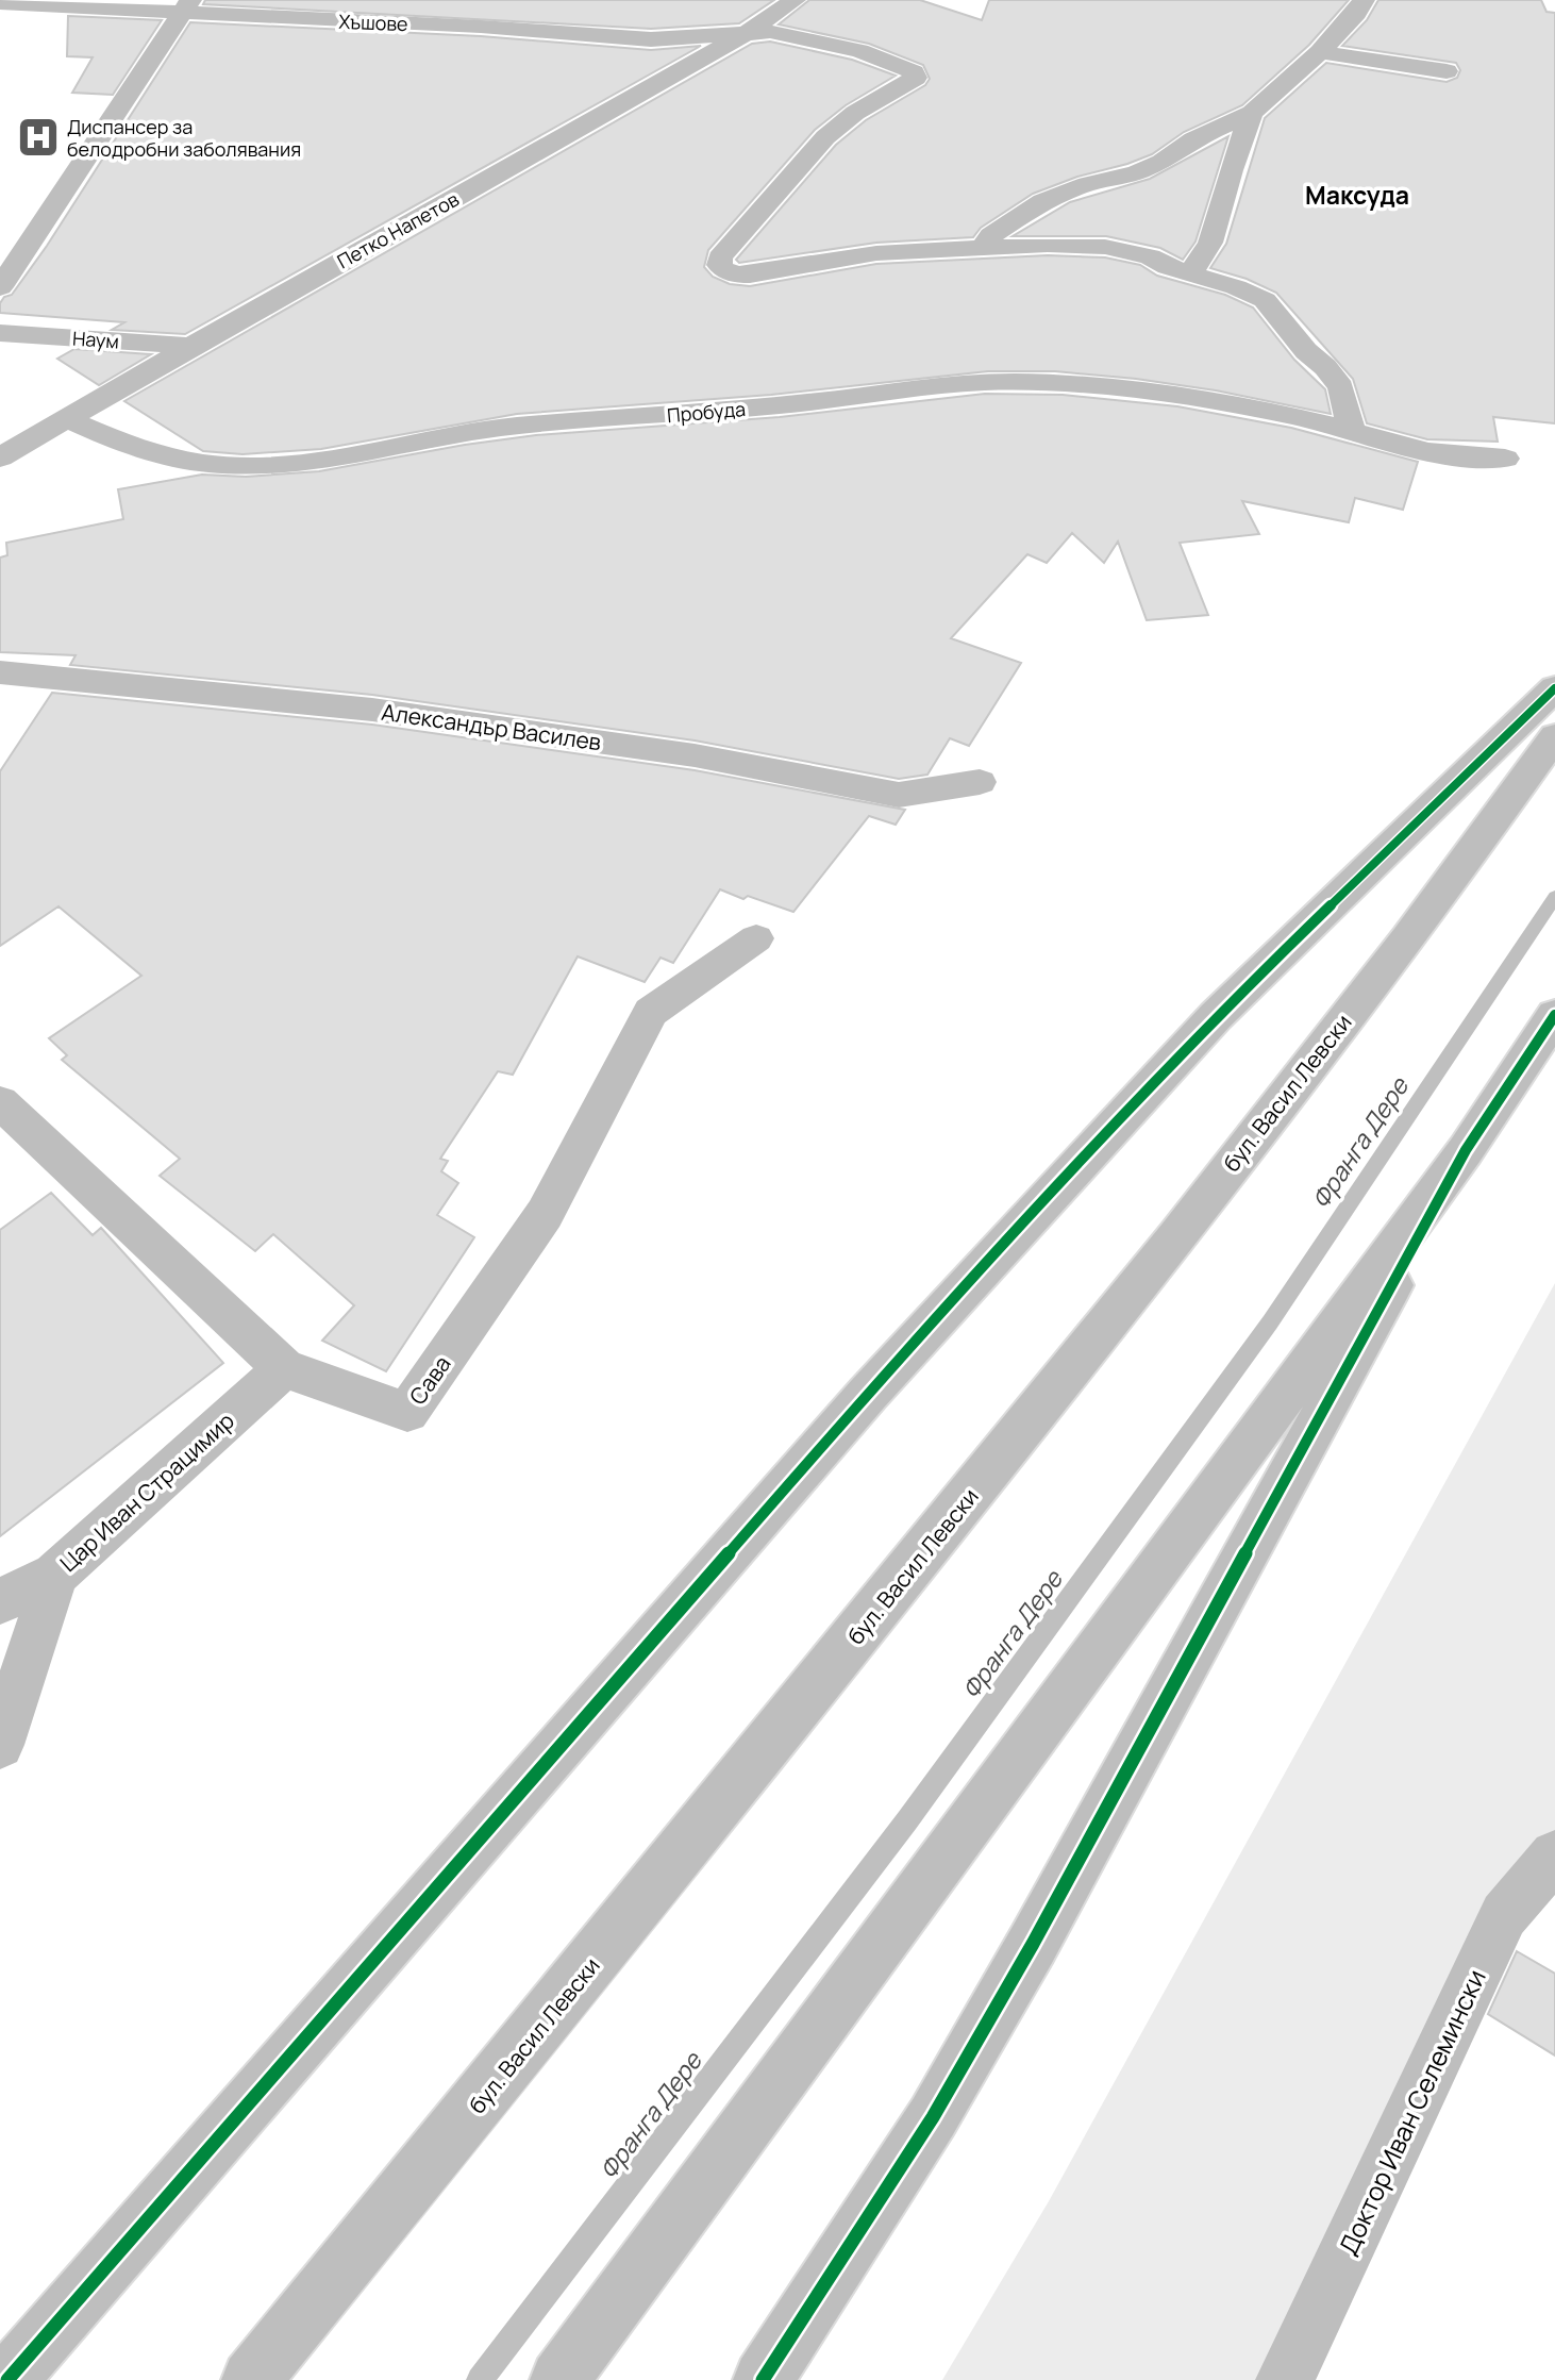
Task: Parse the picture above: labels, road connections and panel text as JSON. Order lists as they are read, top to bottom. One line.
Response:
{"streets":{"main road":["Хъшове","Петко Напетов","Наум","Прoбудa","Александър Василев","бул. Васил Левски","Сава","Цар Иван Страцимир","Доктор Иван Селемински"]},"crossings":[["Хъшове","Петко Напетов"],["Петко Напетов","Наум"],["Петко Напетов","Прoбудa"],["Сава","Цар Иван Страцимир"]],"districts":["Максуда"],"water":["Франга Дере"],"places":{"hospital":["Диспансер за белодробни заболявания"]}}
